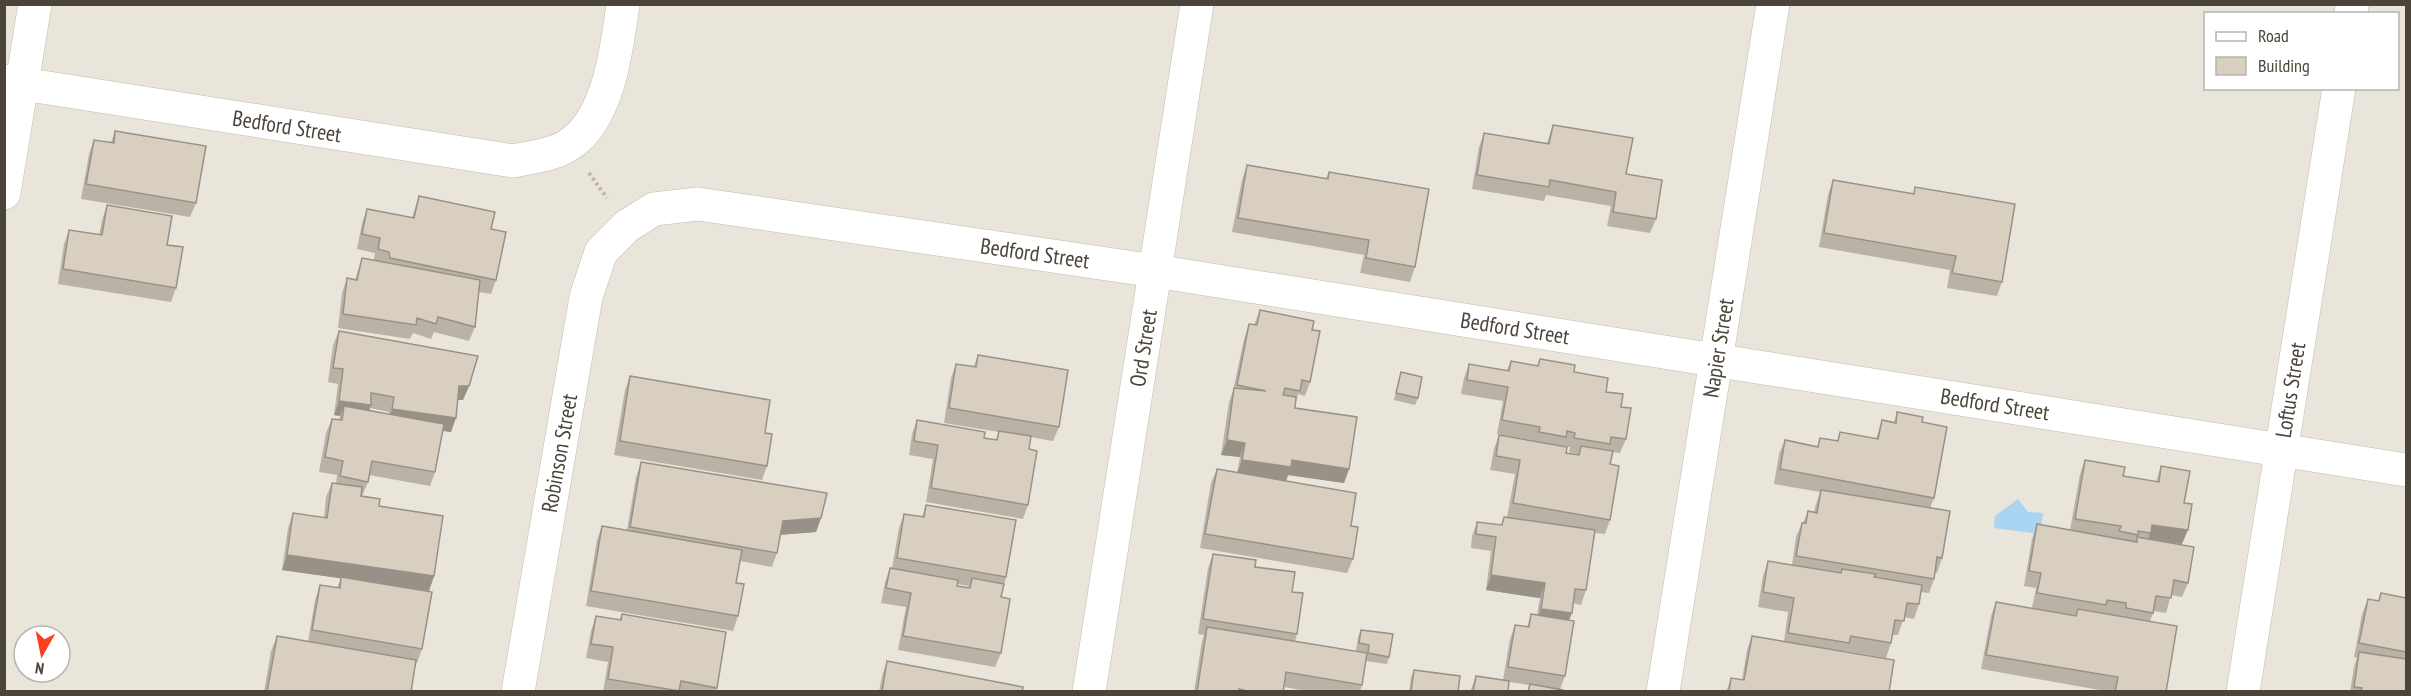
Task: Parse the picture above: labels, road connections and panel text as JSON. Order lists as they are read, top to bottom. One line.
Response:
{"streets":{"street":["Bedford Street","Ord Street","Napier Street","Loftus Street","Robinson Street"]},"crossings":[["Bedford Street","Ord Street"],["Bedford Street","Napier Street"],["Bedford Street","Loftus Street"],["Bedford Street","Robinson Street"]],"legend":["Road","Building"],"north":"bottom"}
